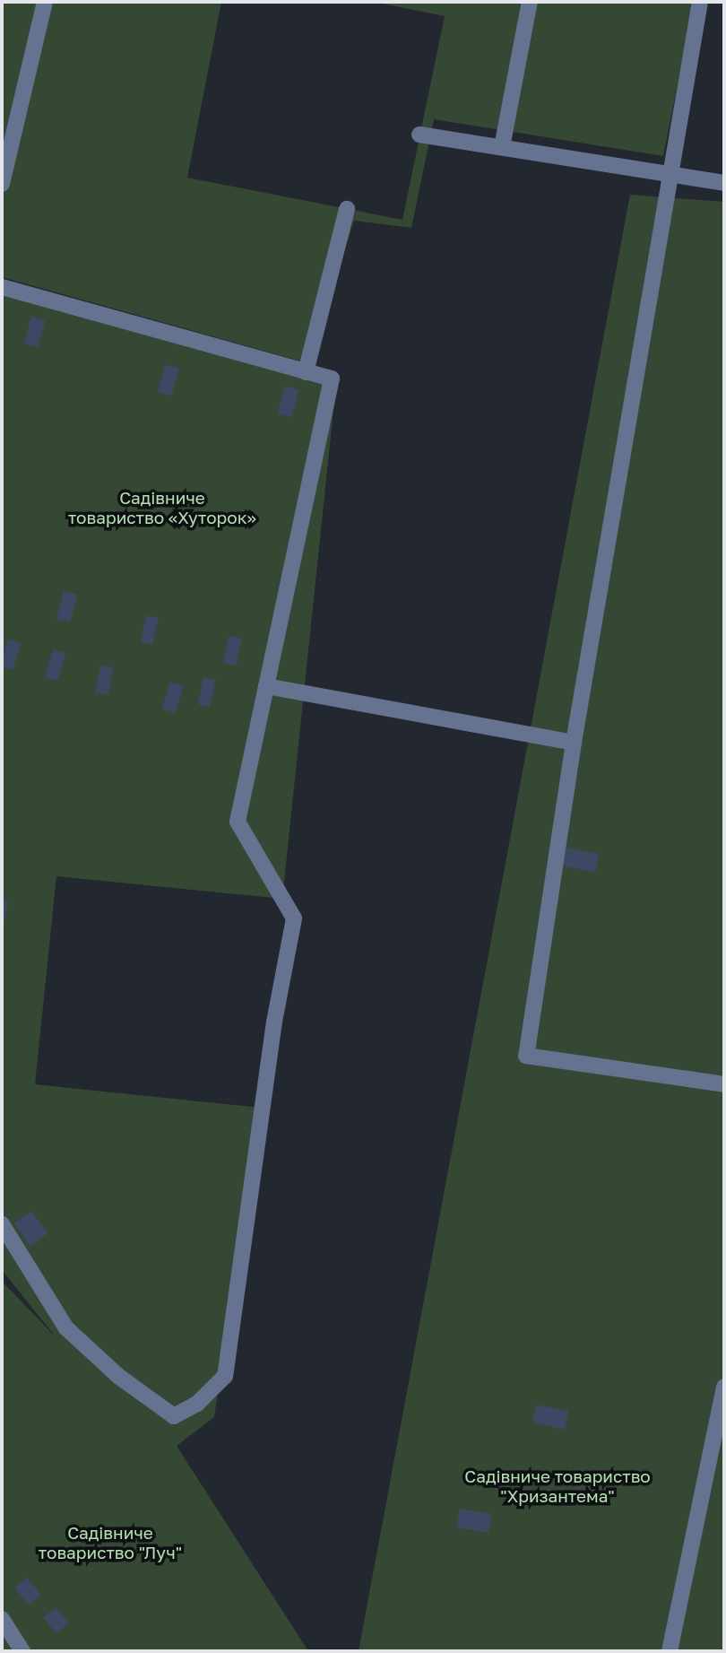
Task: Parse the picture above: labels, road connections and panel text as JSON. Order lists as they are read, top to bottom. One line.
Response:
{"parks":["Садівниче товариство «Хуторок»","Садівниче товариство \"Хризантема\"","Садівниче товариство \"Луч\""]}
